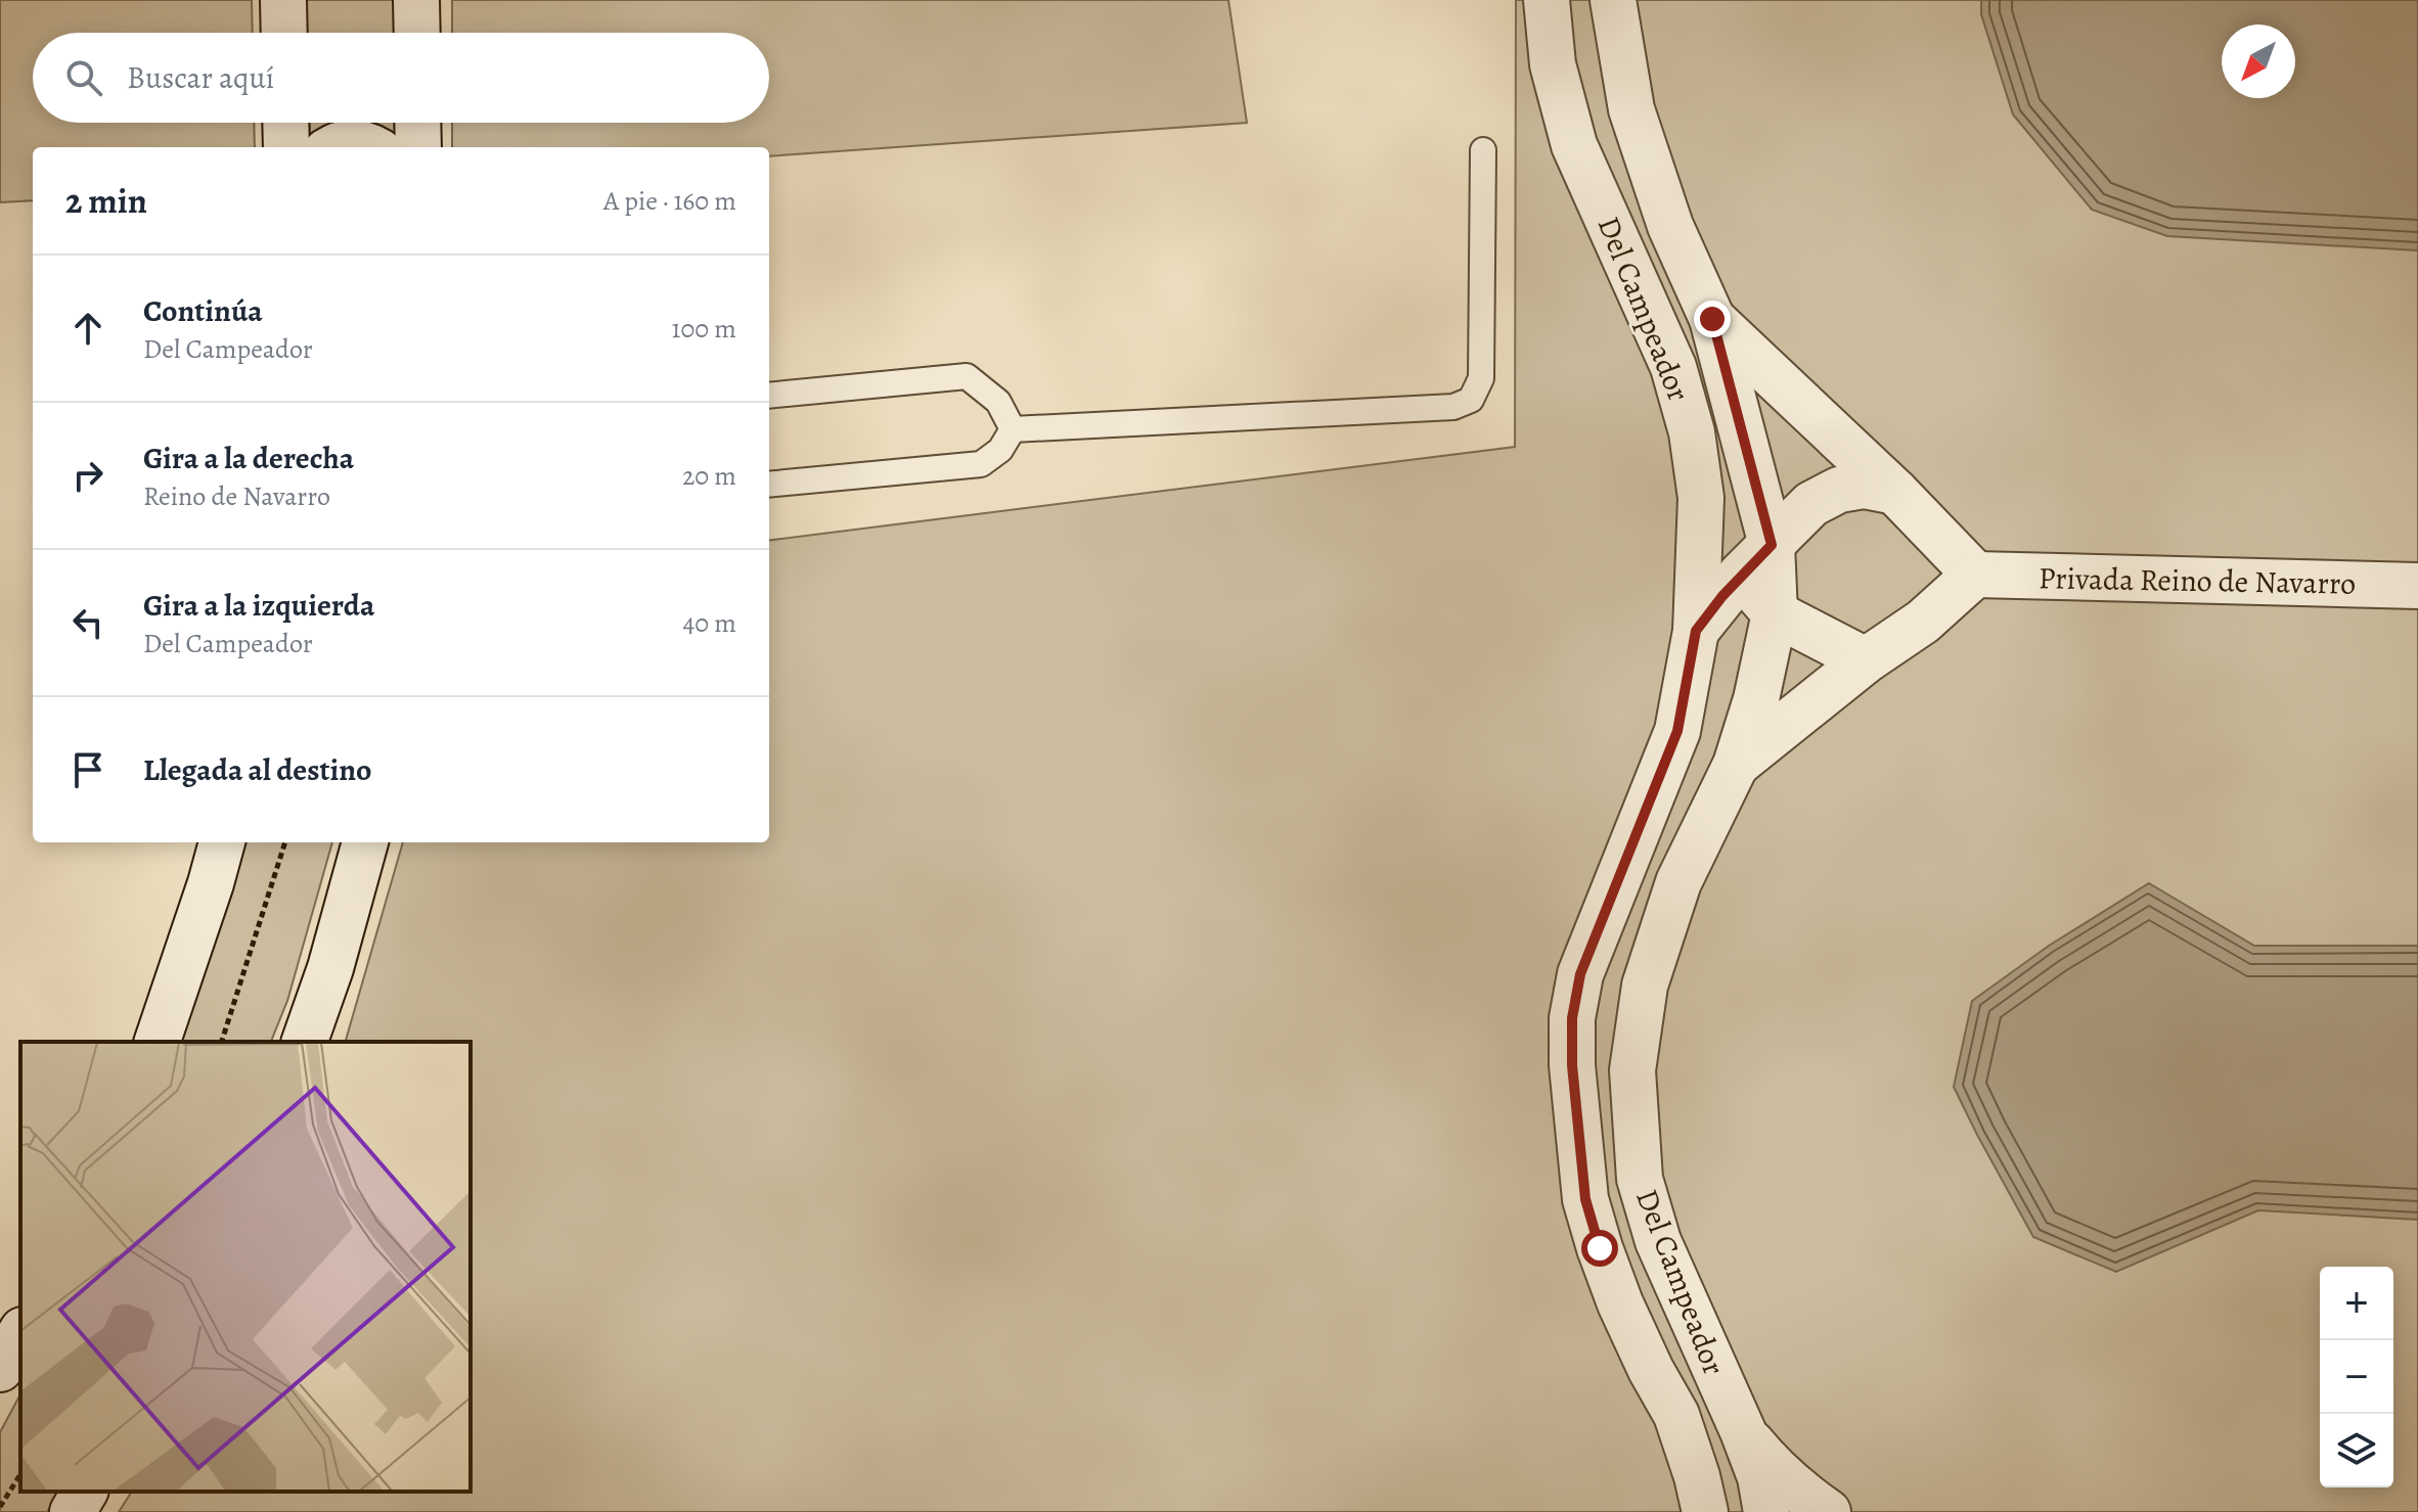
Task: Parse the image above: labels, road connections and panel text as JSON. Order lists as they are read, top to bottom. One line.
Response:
{"streets":{"street":["Del Campeador","Privada Reino de Navarro"]},"crossings":[["Del Campeador","Privada Reino de Navarro"]],"north":"bottom left","page":{"search":"Buscar aquí","heading":["2 min","A pie · 160 m"],"list":[["Continúa","Del Campeador","100 m"],["Gira a la derecha","Reino de Navarro","20 m"],["Gira a la izquierda","Del Campeador","40 m"],"Llegada al destino"],"map_buttons":["+","−"]}}
